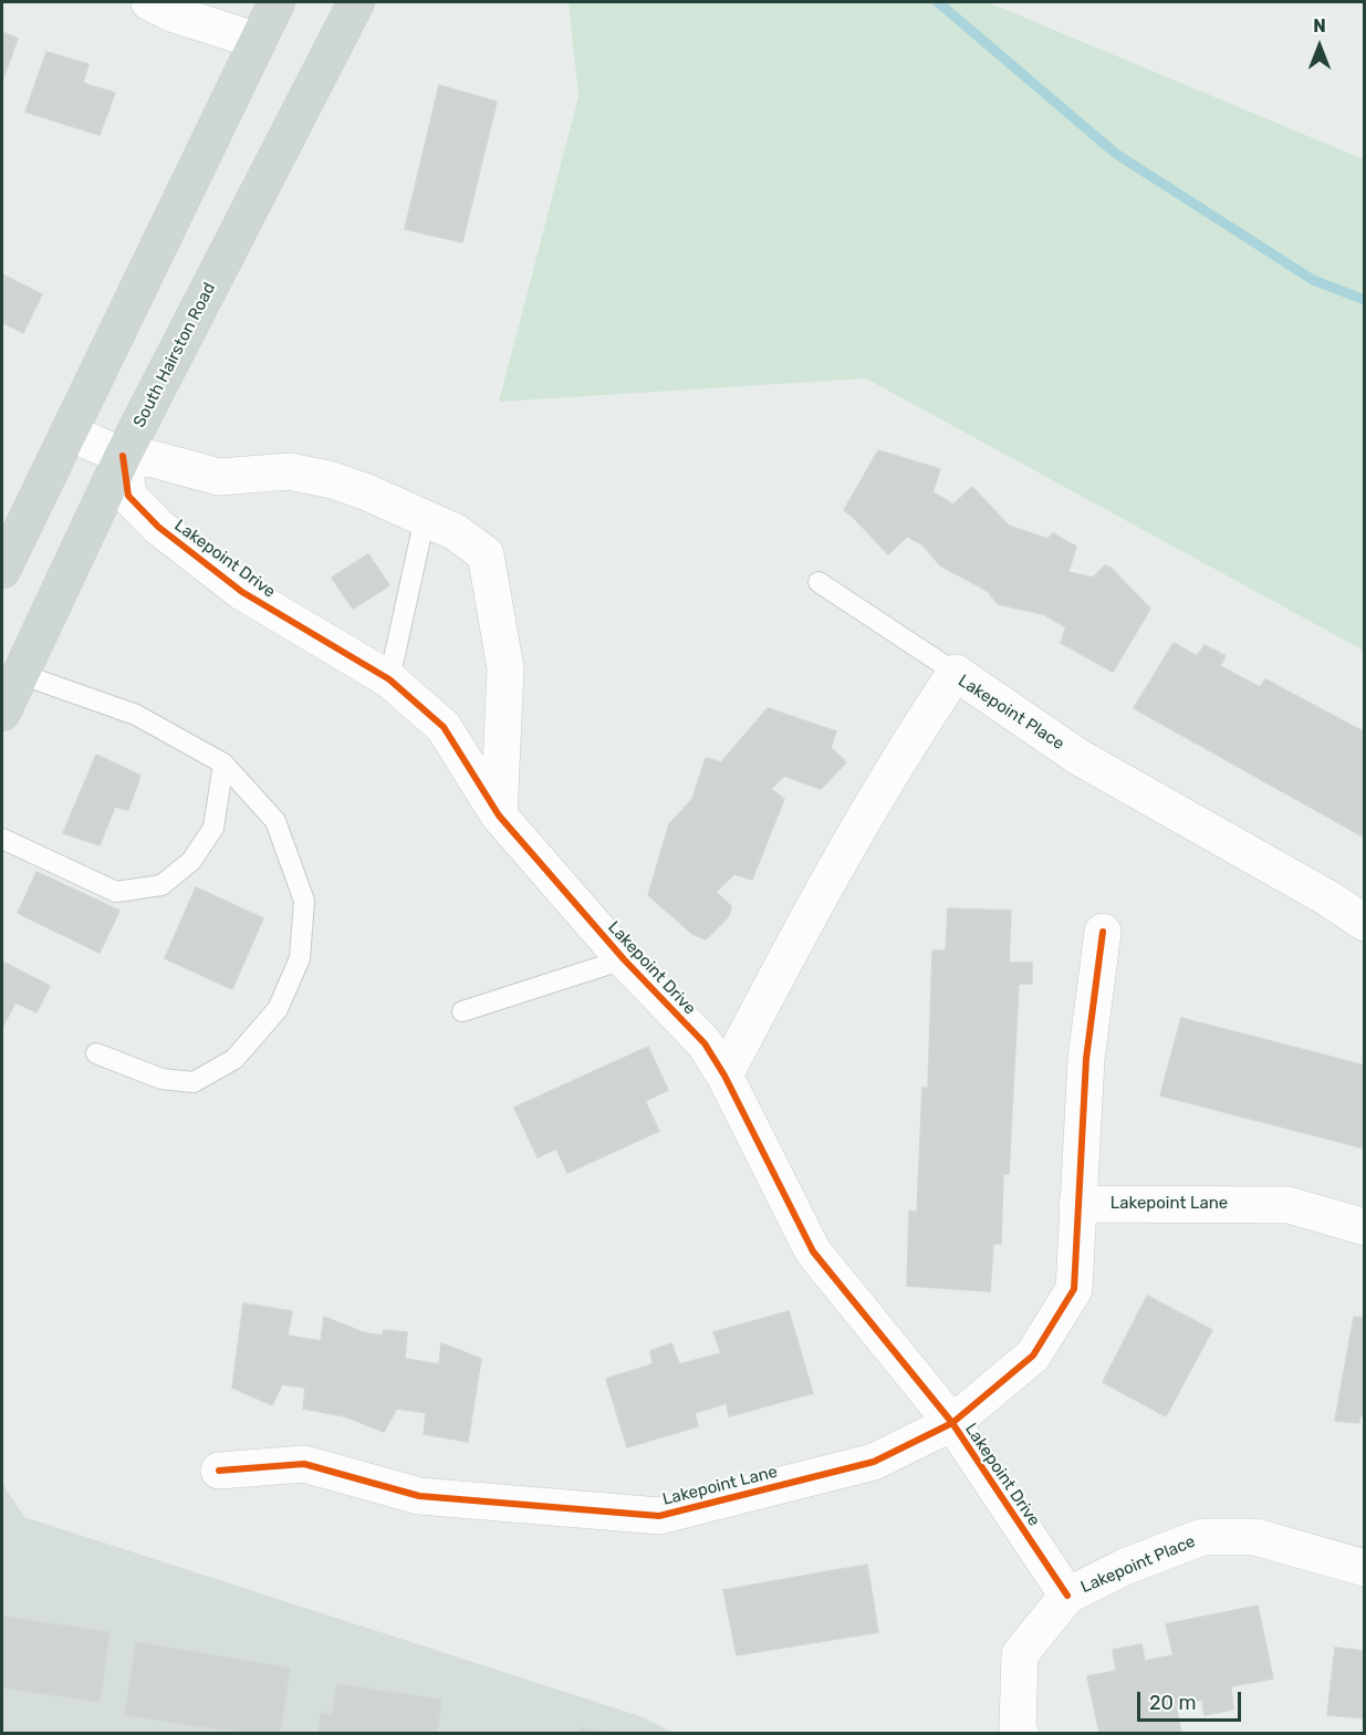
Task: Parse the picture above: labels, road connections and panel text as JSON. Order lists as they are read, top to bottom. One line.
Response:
{"streets":{"main road":["South Hairston Road"],"street":["Lakepoint Drive","Lakepoint Place","Lakepoint Lane"]},"crossings":[["South Hairston Road","Lakepoint Drive"],["Lakepoint Drive","Lakepoint Place"],["Lakepoint Drive","Lakepoint Lane"]],"scale_bar":"20 m","north":"top"}
